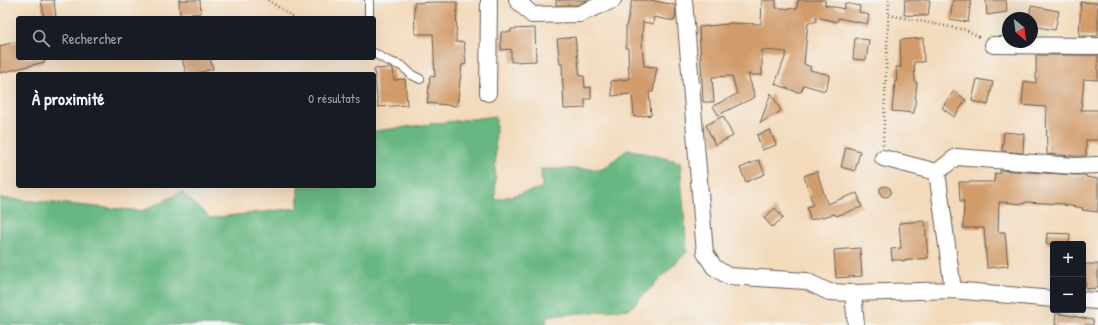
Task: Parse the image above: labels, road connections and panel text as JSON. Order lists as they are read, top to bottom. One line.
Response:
{"north":"bottom right","page":{"search":"Rechercher","heading":["À proximité","0 résultats"],"map_buttons":["+","−"]}}
